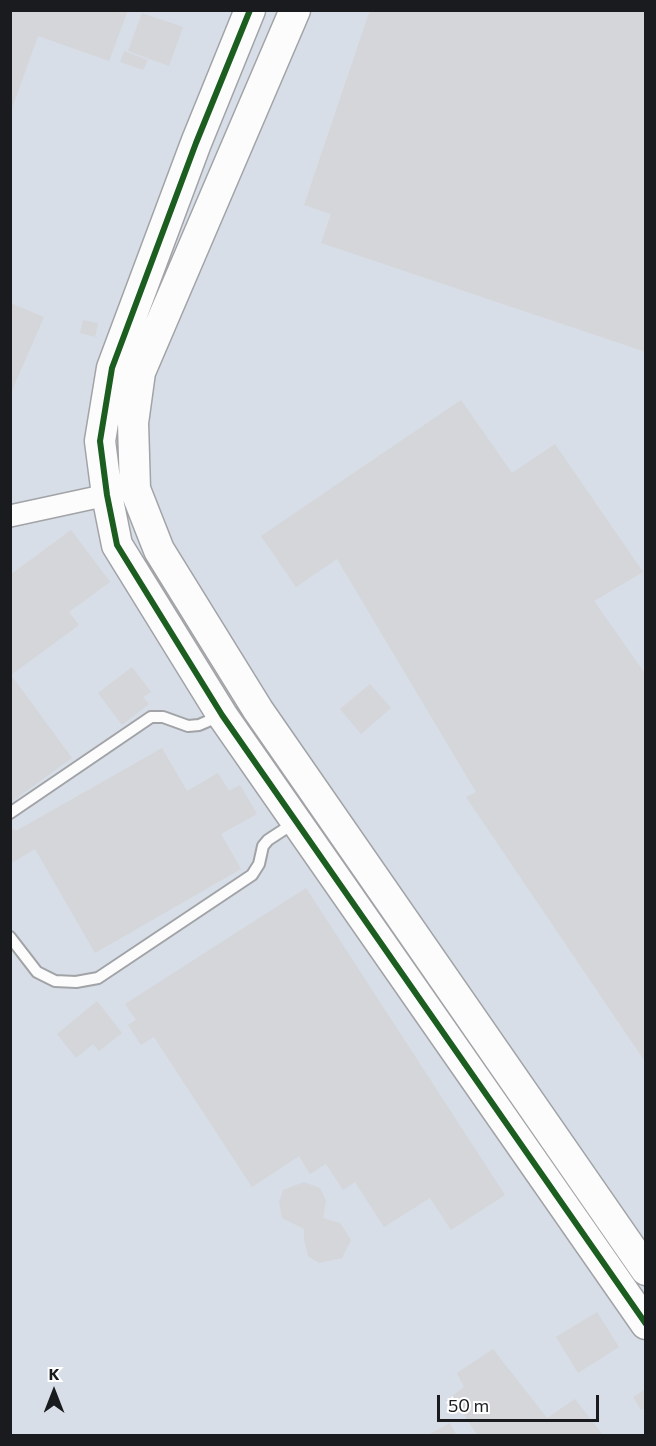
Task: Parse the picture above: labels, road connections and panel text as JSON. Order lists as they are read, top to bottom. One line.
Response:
{"scale_bar":"50 m","north":"top"}
